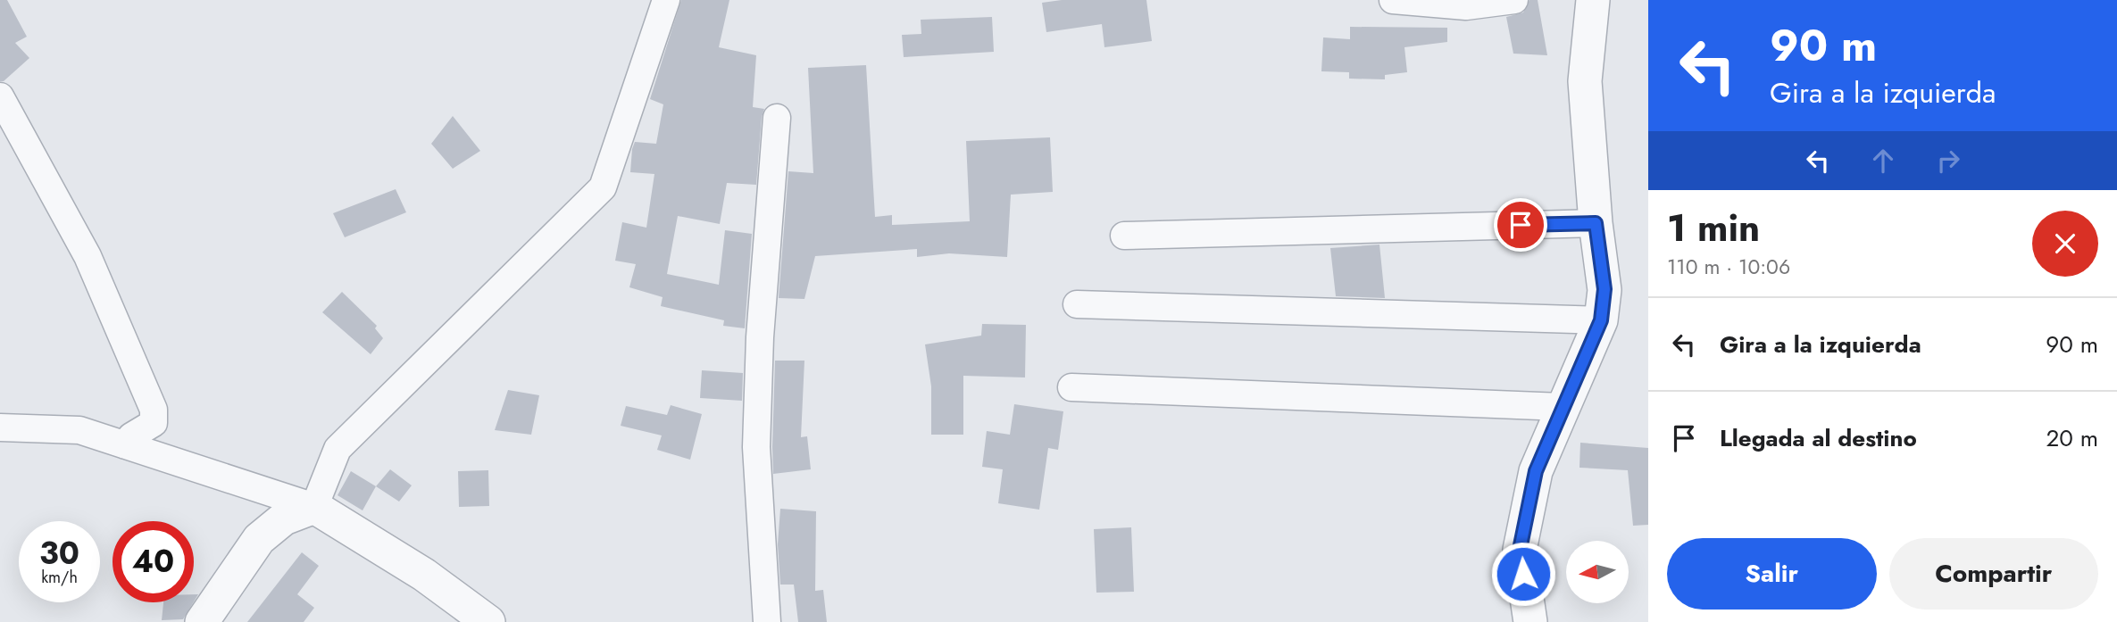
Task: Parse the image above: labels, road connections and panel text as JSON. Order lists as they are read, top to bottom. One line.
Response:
{"north":"left","page":{"turn":["90 m","Gira a la izquierda"],"heading":["1 min","110 m · 10:06"],"list":[{"name":"Gira a la izquierda","value":"90 m"},{"name":"Llegada al destino","value":"20 m"}],"speed":"30 km/h","limit":"40","buttons":["Salir","Compartir"]}}
